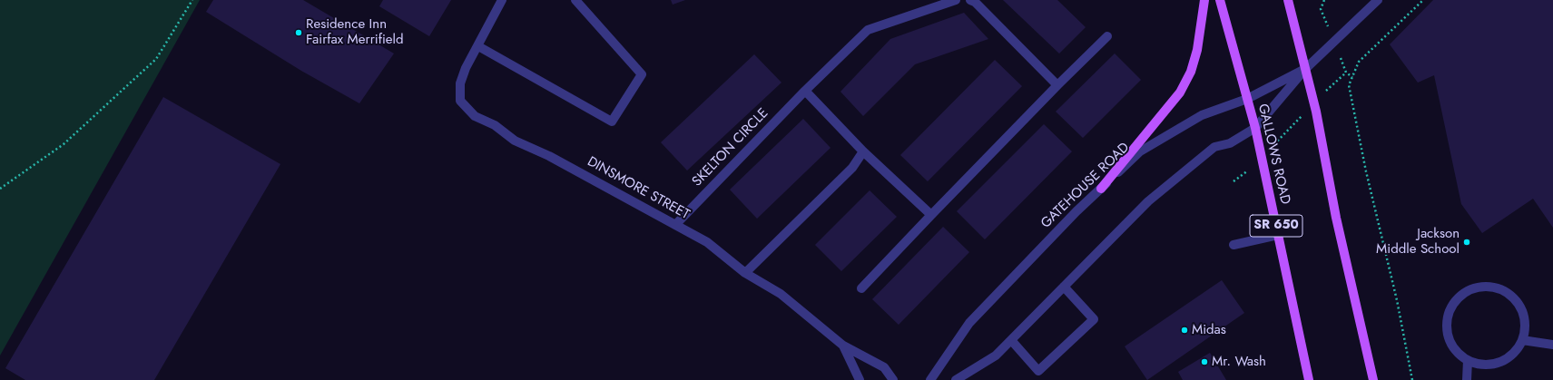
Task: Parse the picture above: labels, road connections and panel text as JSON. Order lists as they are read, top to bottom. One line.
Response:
{"streets":{"main road":["GALLOWS ROAD","SR 650"],"street":["SKELTON CIRCLE","GATEHOUSE ROAD","DINSMORE STREET"]},"crossings":[["SKELTON CIRCLE","DINSMORE STREET"],["GALLOWS ROAD","GATEHOUSE ROAD"]],"places":["Residence Inn Fairfax Merrifield","Jackson Middle School","Midas","Mr. Wash"]}
